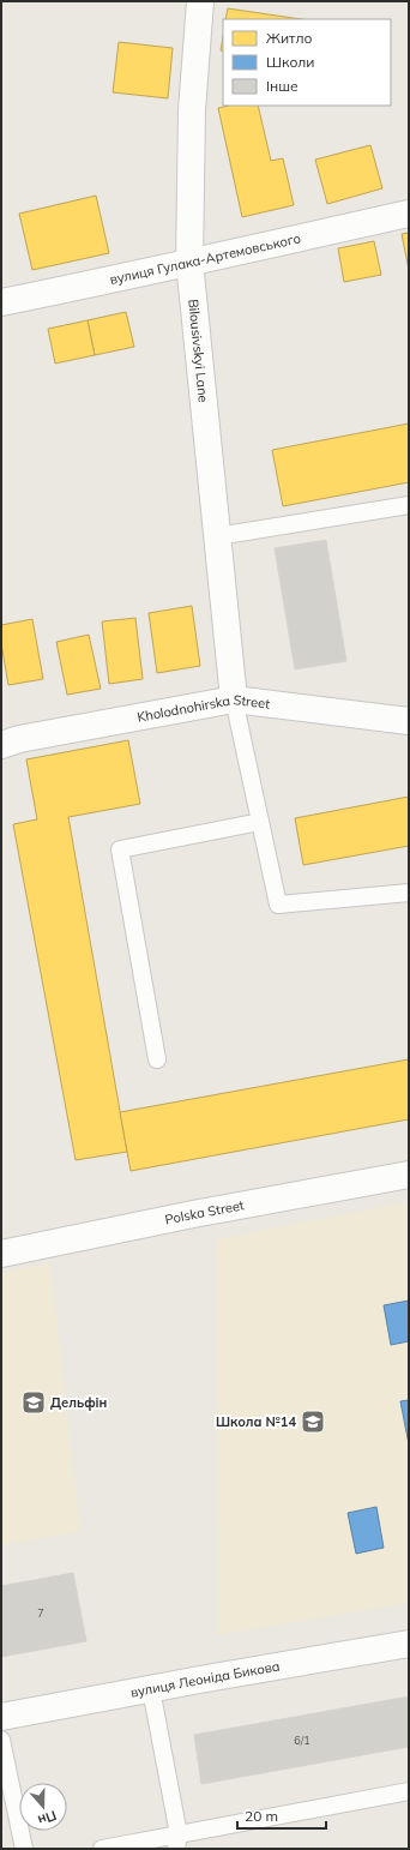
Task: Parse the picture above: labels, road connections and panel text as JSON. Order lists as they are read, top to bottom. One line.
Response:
{"streets":{"street":["вулиця Гулака-Артемовського","Bilousivskyi Lane","Kholodnohirska Street","Polska Street","вулиця Леоніда Бикова"]},"crossings":[["вулиця Гулака-Артемовського","Bilousivskyi Lane"],["Bilousivskyi Lane","Kholodnohirska Street"]],"places":{"school or university":["Дельфін","Школа №14"]},"house_numbers":["7","6/1"],"legend":["Житло","Школи","Інше"],"scale_bar":"20 m","north":"bottom"}
